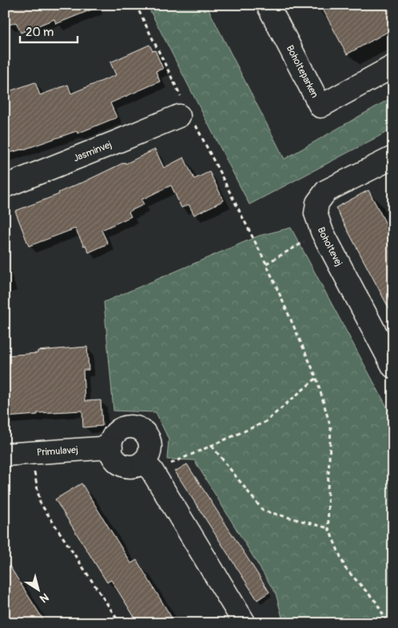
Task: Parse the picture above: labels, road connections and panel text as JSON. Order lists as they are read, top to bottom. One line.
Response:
{"streets":{"street":["Boholteparken","Jasminvej","Boholtevej","Primulavej"]},"scale_bar":"20 m","north":"bottom right"}
